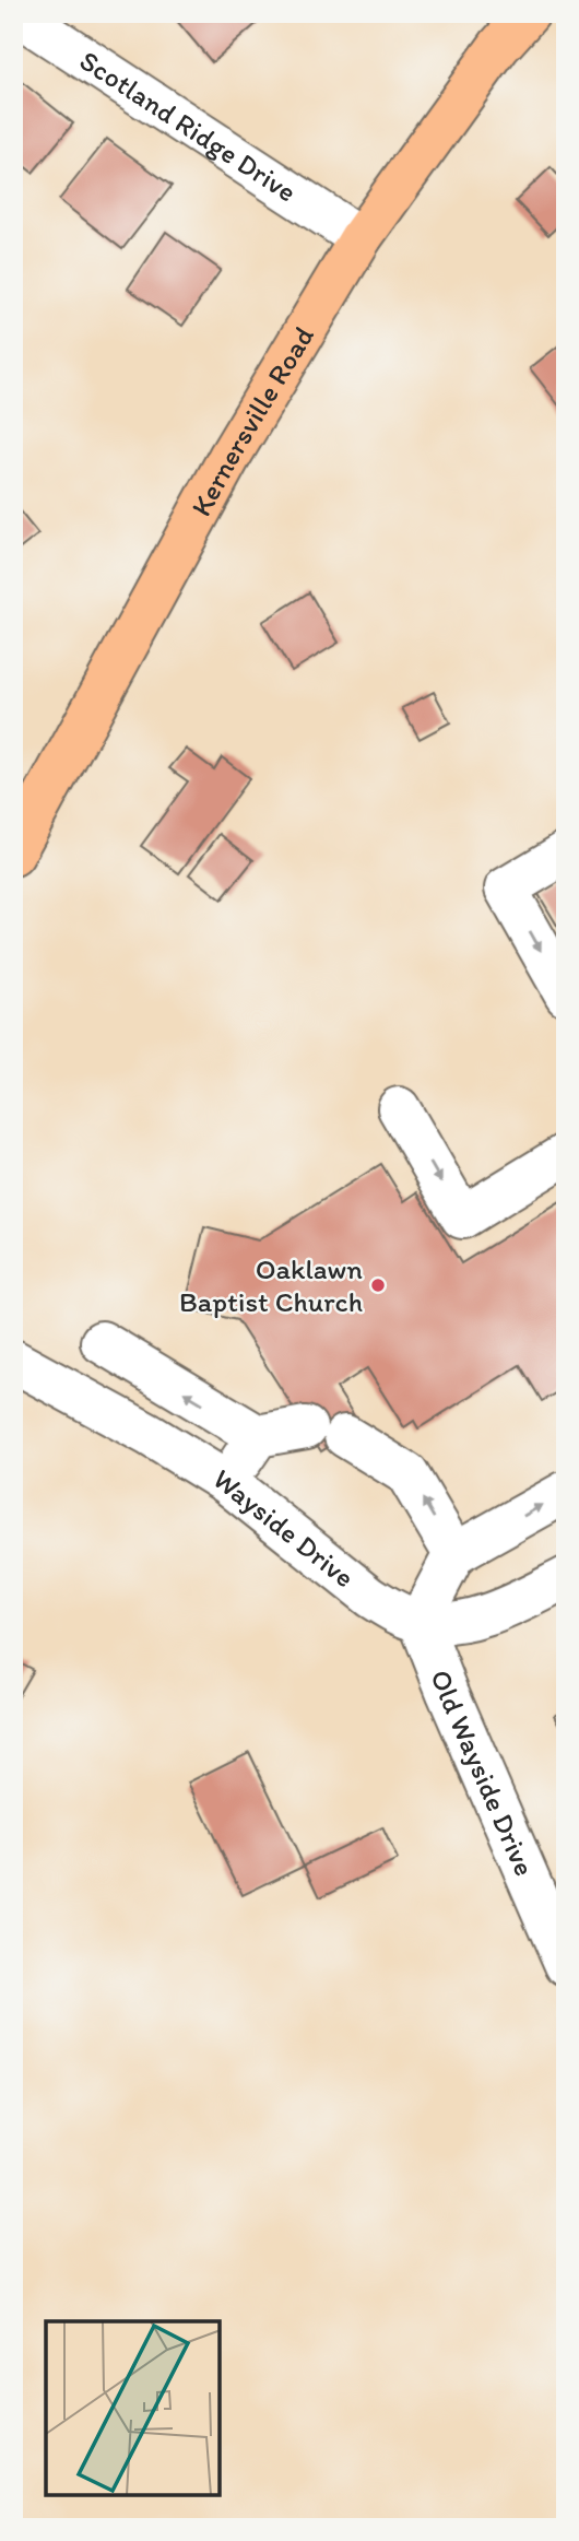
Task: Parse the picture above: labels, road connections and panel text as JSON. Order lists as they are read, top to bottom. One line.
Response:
{"streets":{"main road":["Kernersville Road"],"street":["Scotland Ridge Drive","Wayside Drive","Old Wayside Drive"]},"crossings":[["Scotland Ridge Drive","Kernersville Road"],["Wayside Drive","Old Wayside Drive"]],"places":["Oaklawn Baptist Church"]}
